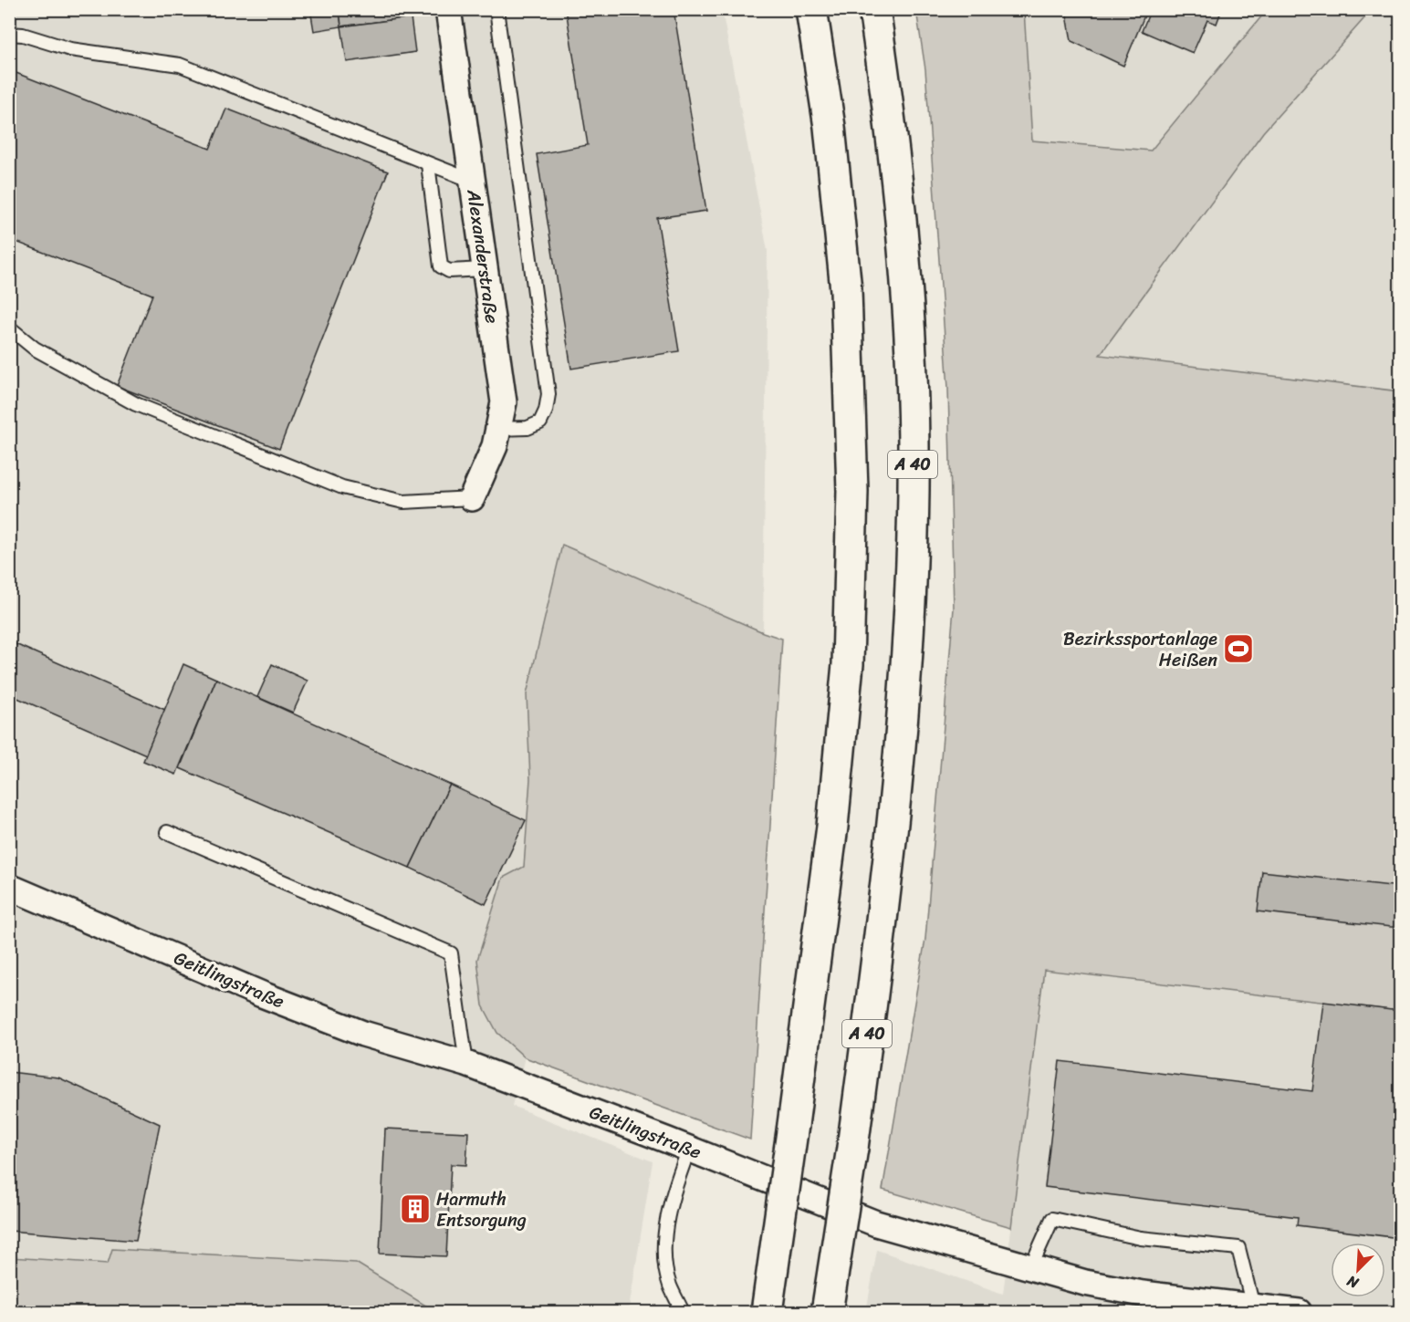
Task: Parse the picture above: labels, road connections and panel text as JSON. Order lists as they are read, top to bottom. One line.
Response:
{"streets":{"highway":["A 40"],"street":["Alexanderstraße","Geitlingstraße"]},"places":{"sports":["Bezirkssportanlage Heißen"],"building":["Harmuth Entsorgung"]},"north":"bottom left"}
